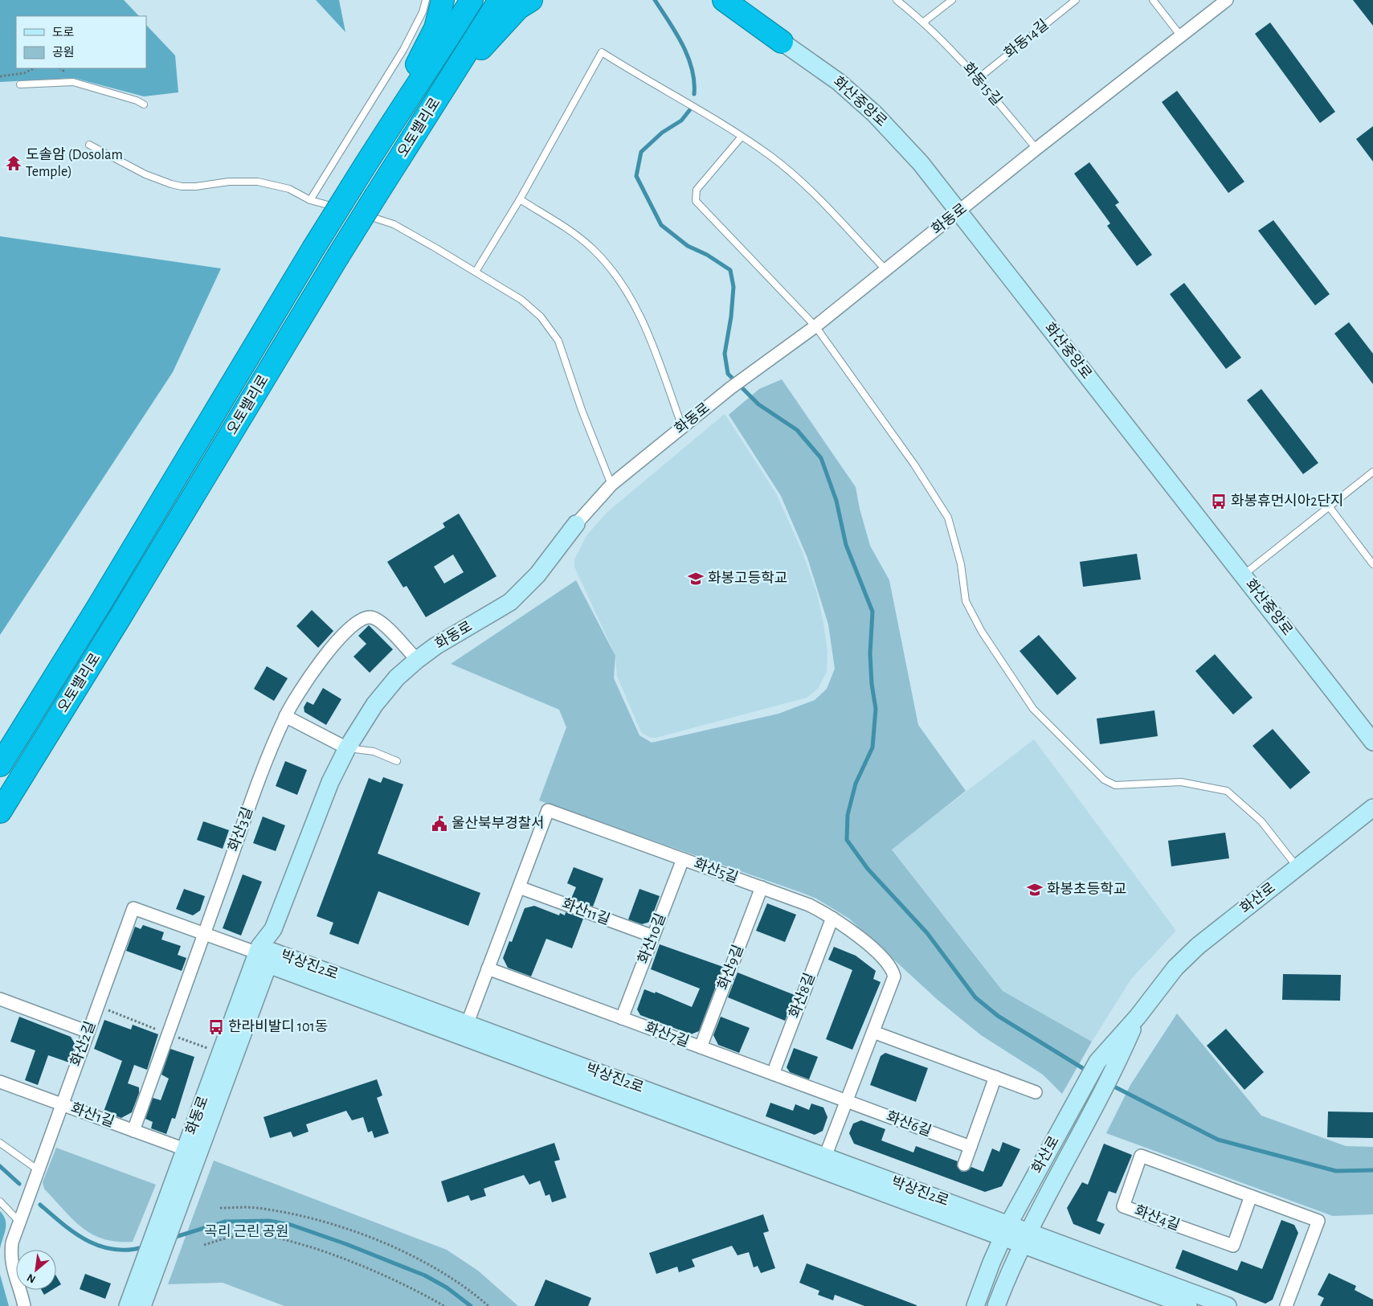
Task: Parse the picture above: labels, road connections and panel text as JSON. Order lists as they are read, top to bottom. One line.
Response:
{"streets":{"highway":["화산중앙로","오토밸리로"],"street":["화동로","화산3길","화산5길","화산로","화산11길","화산10길","박상진2로","화산9길","화산8길","화산7길","화산2길","화산1길","화산6길","화산4길"],"lane":["화동14길","화동15길"]},"crossings":[["화동14길","화동15길"],["화동15길","화동로"],["화산중앙로","화동로"],["화동로","화산3길"],["화동로","박상진2로"],["화동로","화산2길"],["화동로","화산1길"],["화산3길","화산2길"],["화산3길","화산1길"],["화산5길","화산11길"],["화산5길","화산10길"],["화산5길","박상진2로"],["화산5길","화산9길"],["화산5길","화산8길"],["화산5길","화산7길"],["화산5길","화산6길"],["화산로","박상진2로"],["화산11길","화산10길"],["화산10길","화산7길"],["박상진2로","화산2길"],["화산9길","화산7길"],["화산8길","화산7길"],["화산7길","화산6길"],["화산2길","화산1길"]],"parks":["곡리 근린 공원"],"places":{"temple":["도솔암 (Dosolam Temple)"],"bus stop":["화봉휴먼시아2단지","한라비발디 101동"],"school or university":["화봉고등학교","화봉초등학교"],"public building":["울산북부경찰서"]},"legend":["도로","공원"],"north":"bottom left"}
